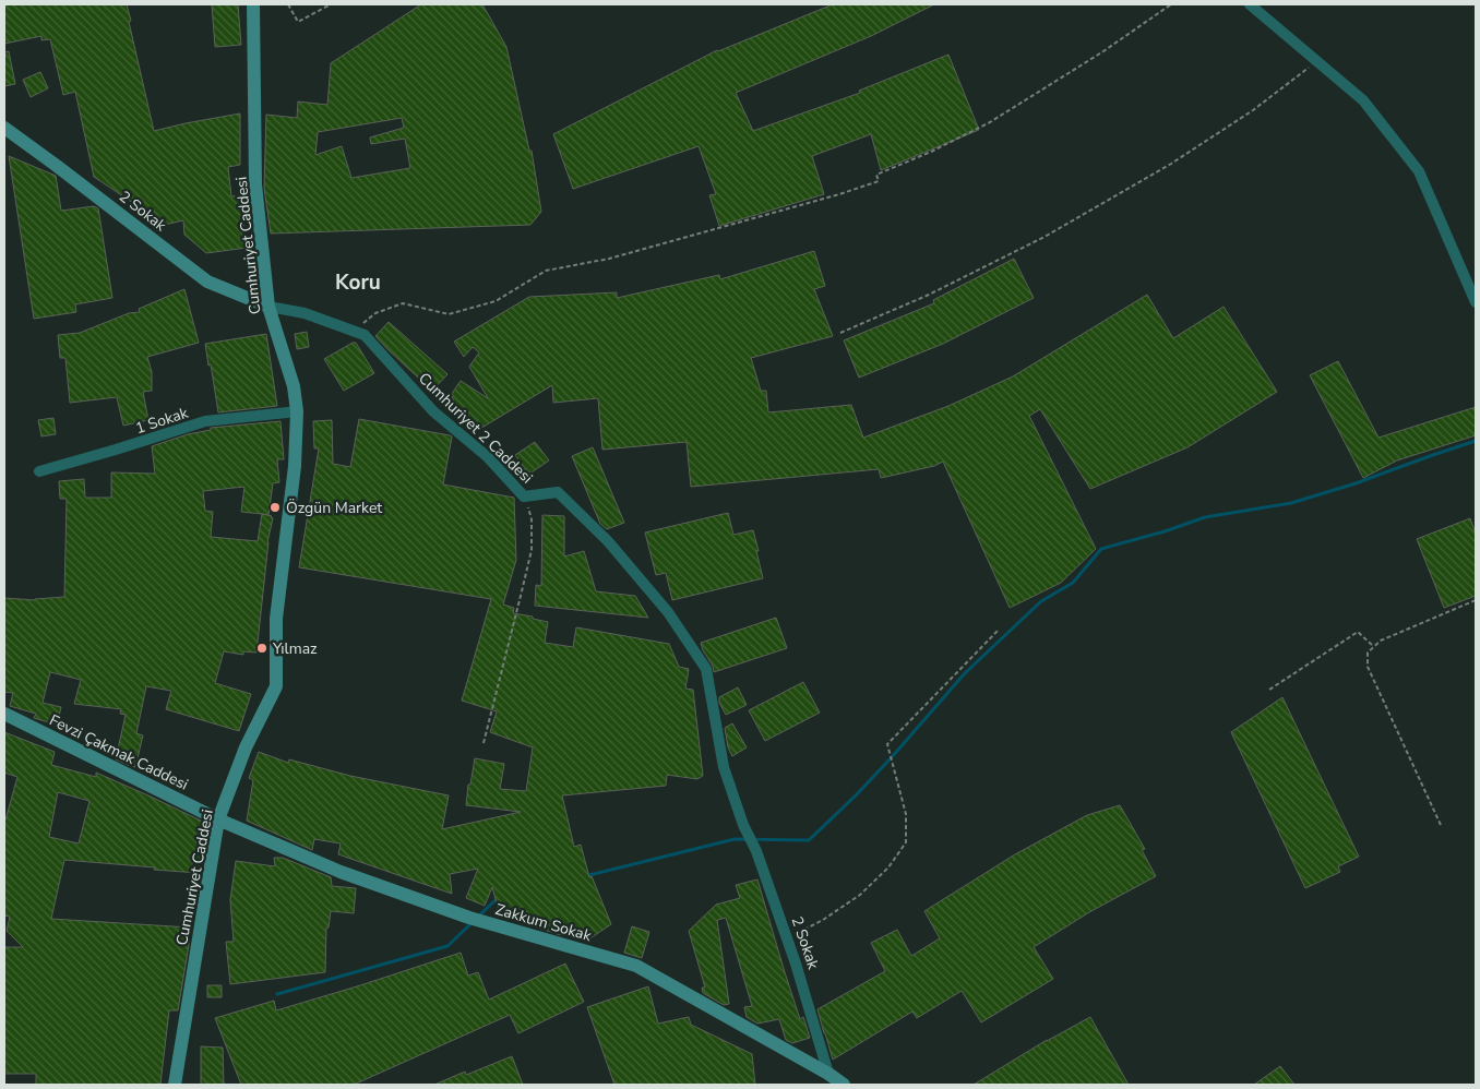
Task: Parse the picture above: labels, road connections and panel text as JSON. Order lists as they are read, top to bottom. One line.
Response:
{"streets":{"street":["2 Sokak","Cumhuriyet Caddesi","1 Sokak","Cumhuriyet 2 Caddesi","Fevzi Çakmak Caddesi","Zakkum Sokak"]},"crossings":[["2 Sokak","Cumhuriyet Caddesi"],["2 Sokak","Cumhuriyet 2 Caddesi"],["2 Sokak","Zakkum Sokak"],["Cumhuriyet Caddesi","1 Sokak"],["Cumhuriyet Caddesi","Cumhuriyet 2 Caddesi"],["Cumhuriyet Caddesi","Fevzi Çakmak Caddesi"],["Cumhuriyet Caddesi","Zakkum Sokak"],["Fevzi Çakmak Caddesi","Zakkum Sokak"]],"districts":["Koru"],"places":["Özgün Market","Yılmaz"]}
